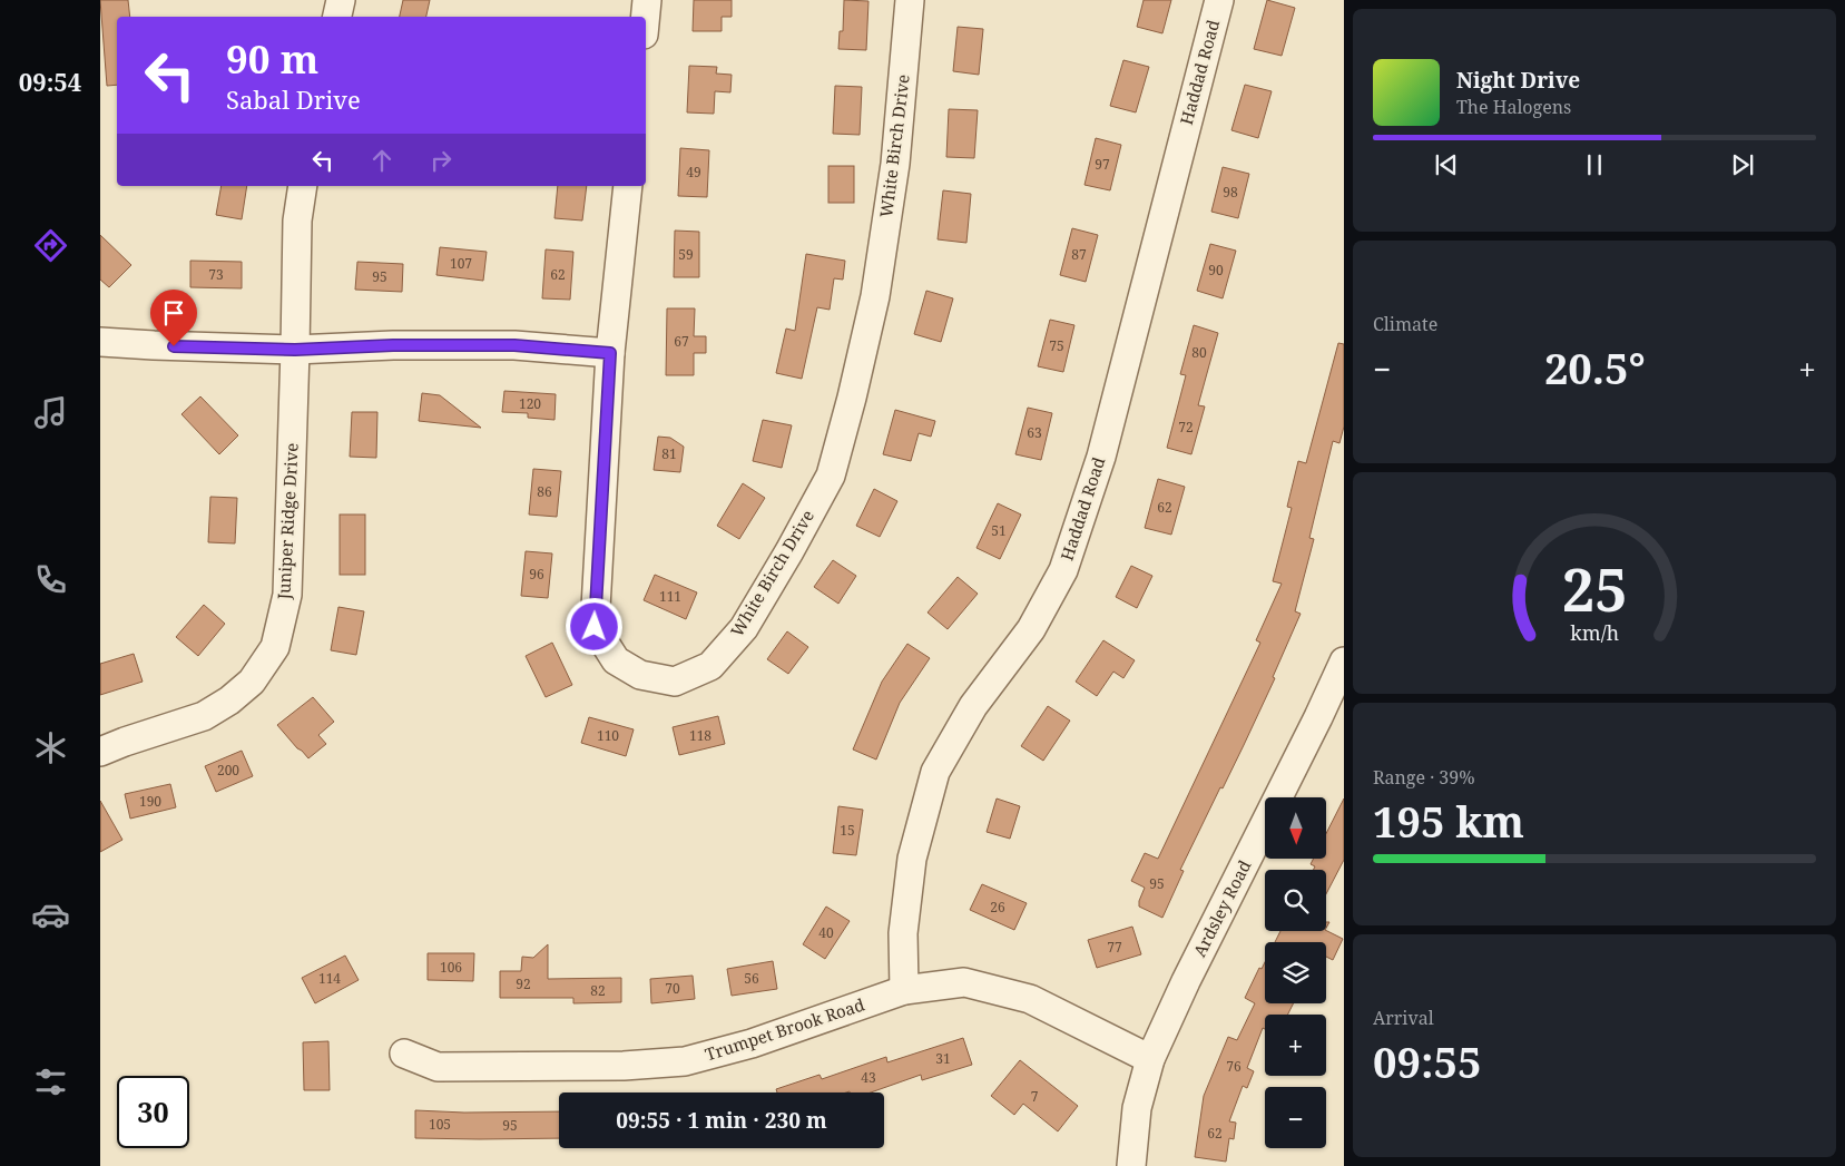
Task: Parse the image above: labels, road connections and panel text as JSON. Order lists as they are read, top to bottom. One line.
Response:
{"streets":{"street":["Haddad Road","White Birch Drive","Juniper Ridge Drive","Ardsley Road","Trumpet Brook Road"]},"crossings":[["Haddad Road","Trumpet Brook Road"],["Ardsley Road","Trumpet Brook Road"]],"house_numbers":["97","49","98","59","87","107","90","73","62","95","67","75","80","120","72","63","81","86","62","51","96","111","110","118","200","190","15","95","26","40","77","106","114","56","92","70","82","31","76","43","7","105","95","62"],"north":"bottom","page":{"tabs":"09:54","turn":["90 m","Sabal Drive"],"song":["Night Drive","The Halogens"],"tile":["Climate",["Range · 39%","195 km"],["Arrival","09:55"]],"heat":["−","20.5°","+"],"map_buttons":["+","−"],"limit":"30","trip":"09:55 · 1 min · 230 m","gauge":["25","km/h"]}}
